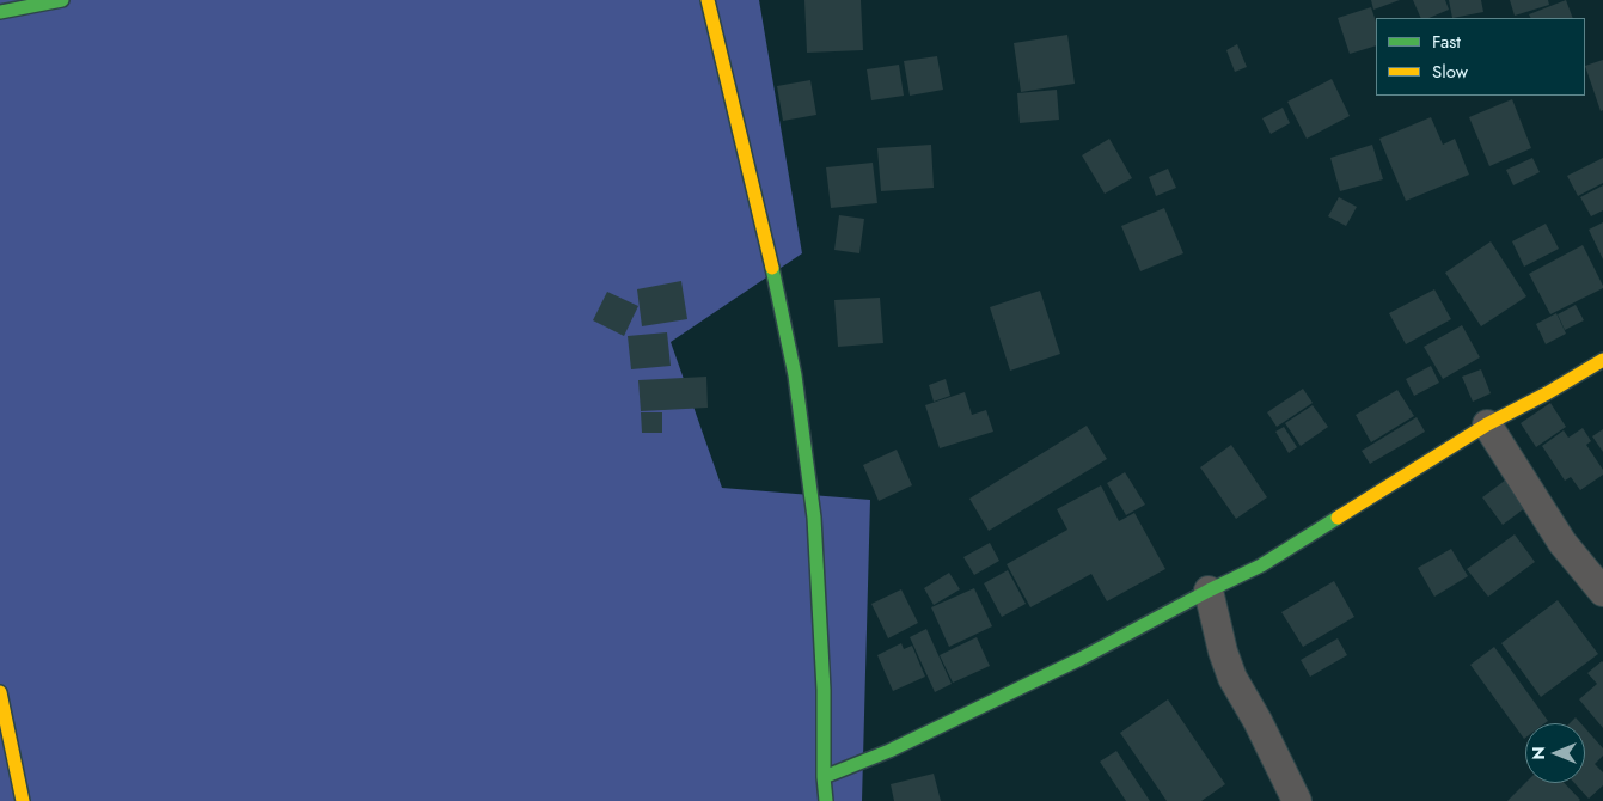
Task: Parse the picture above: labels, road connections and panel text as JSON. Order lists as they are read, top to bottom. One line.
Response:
{"legend":["Fast","Slow"],"north":"left"}
